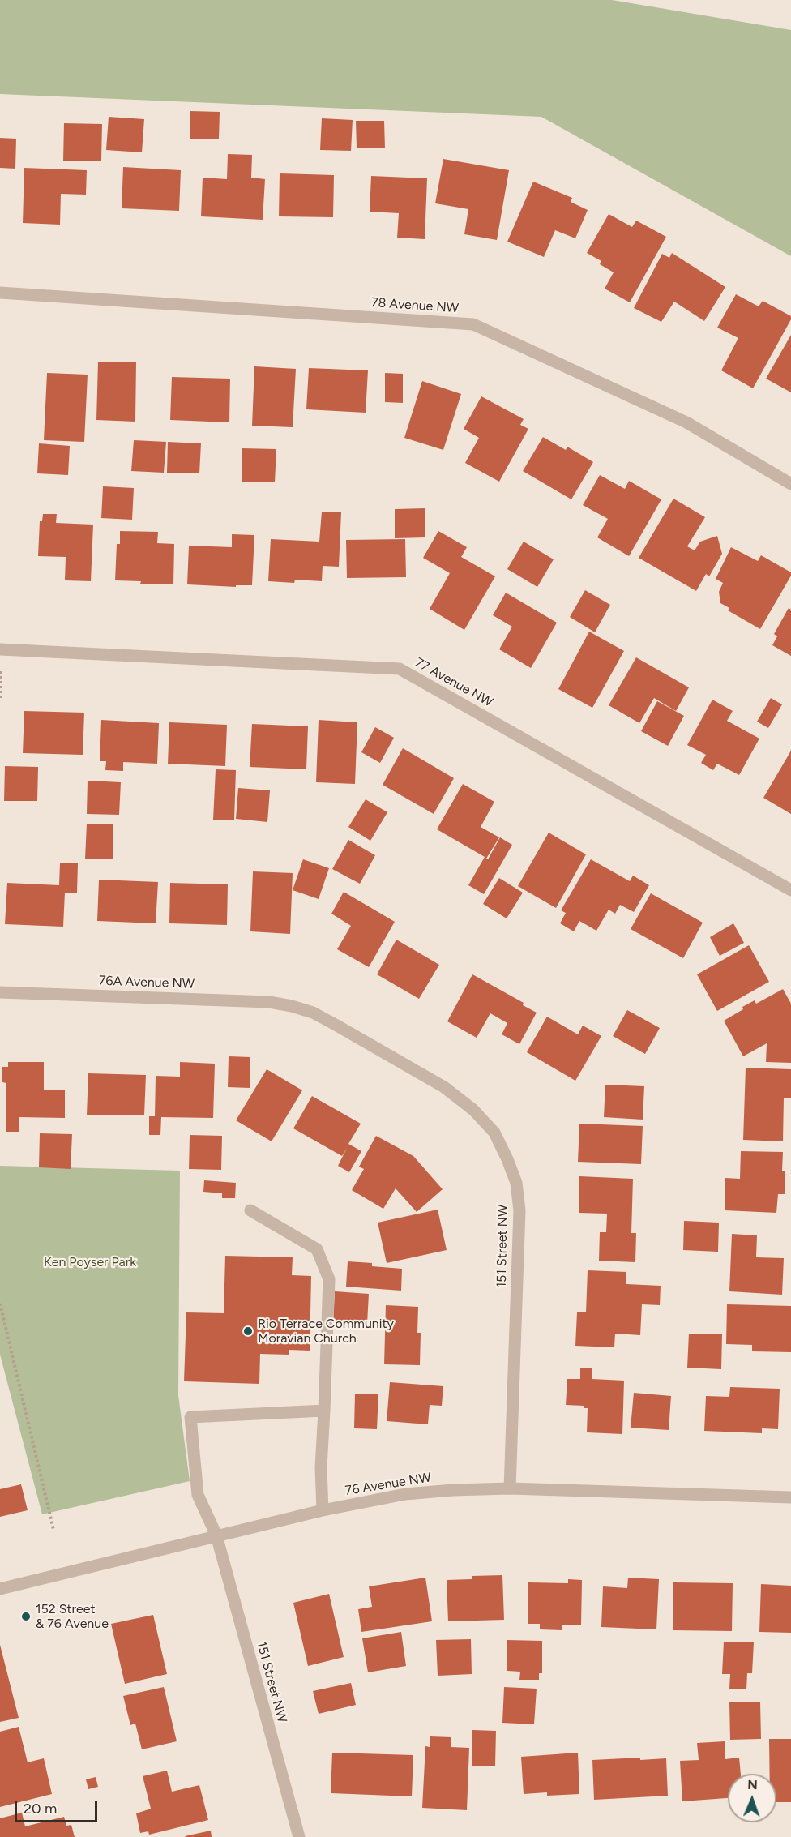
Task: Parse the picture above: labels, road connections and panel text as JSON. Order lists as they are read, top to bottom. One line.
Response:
{"streets":{"street":["78 Avenue NW","77 Avenue NW","76A Avenue NW","151 Street NW","76 Avenue NW"]},"crossings":[["76A Avenue NW","151 Street NW"],["151 Street NW","76 Avenue NW"]],"parks":["Ken Poyser Park"],"places":["Rio Terrace Community Moravian Church","152 Street & 76 Avenue"],"scale_bar":"20 m","north":"top"}
